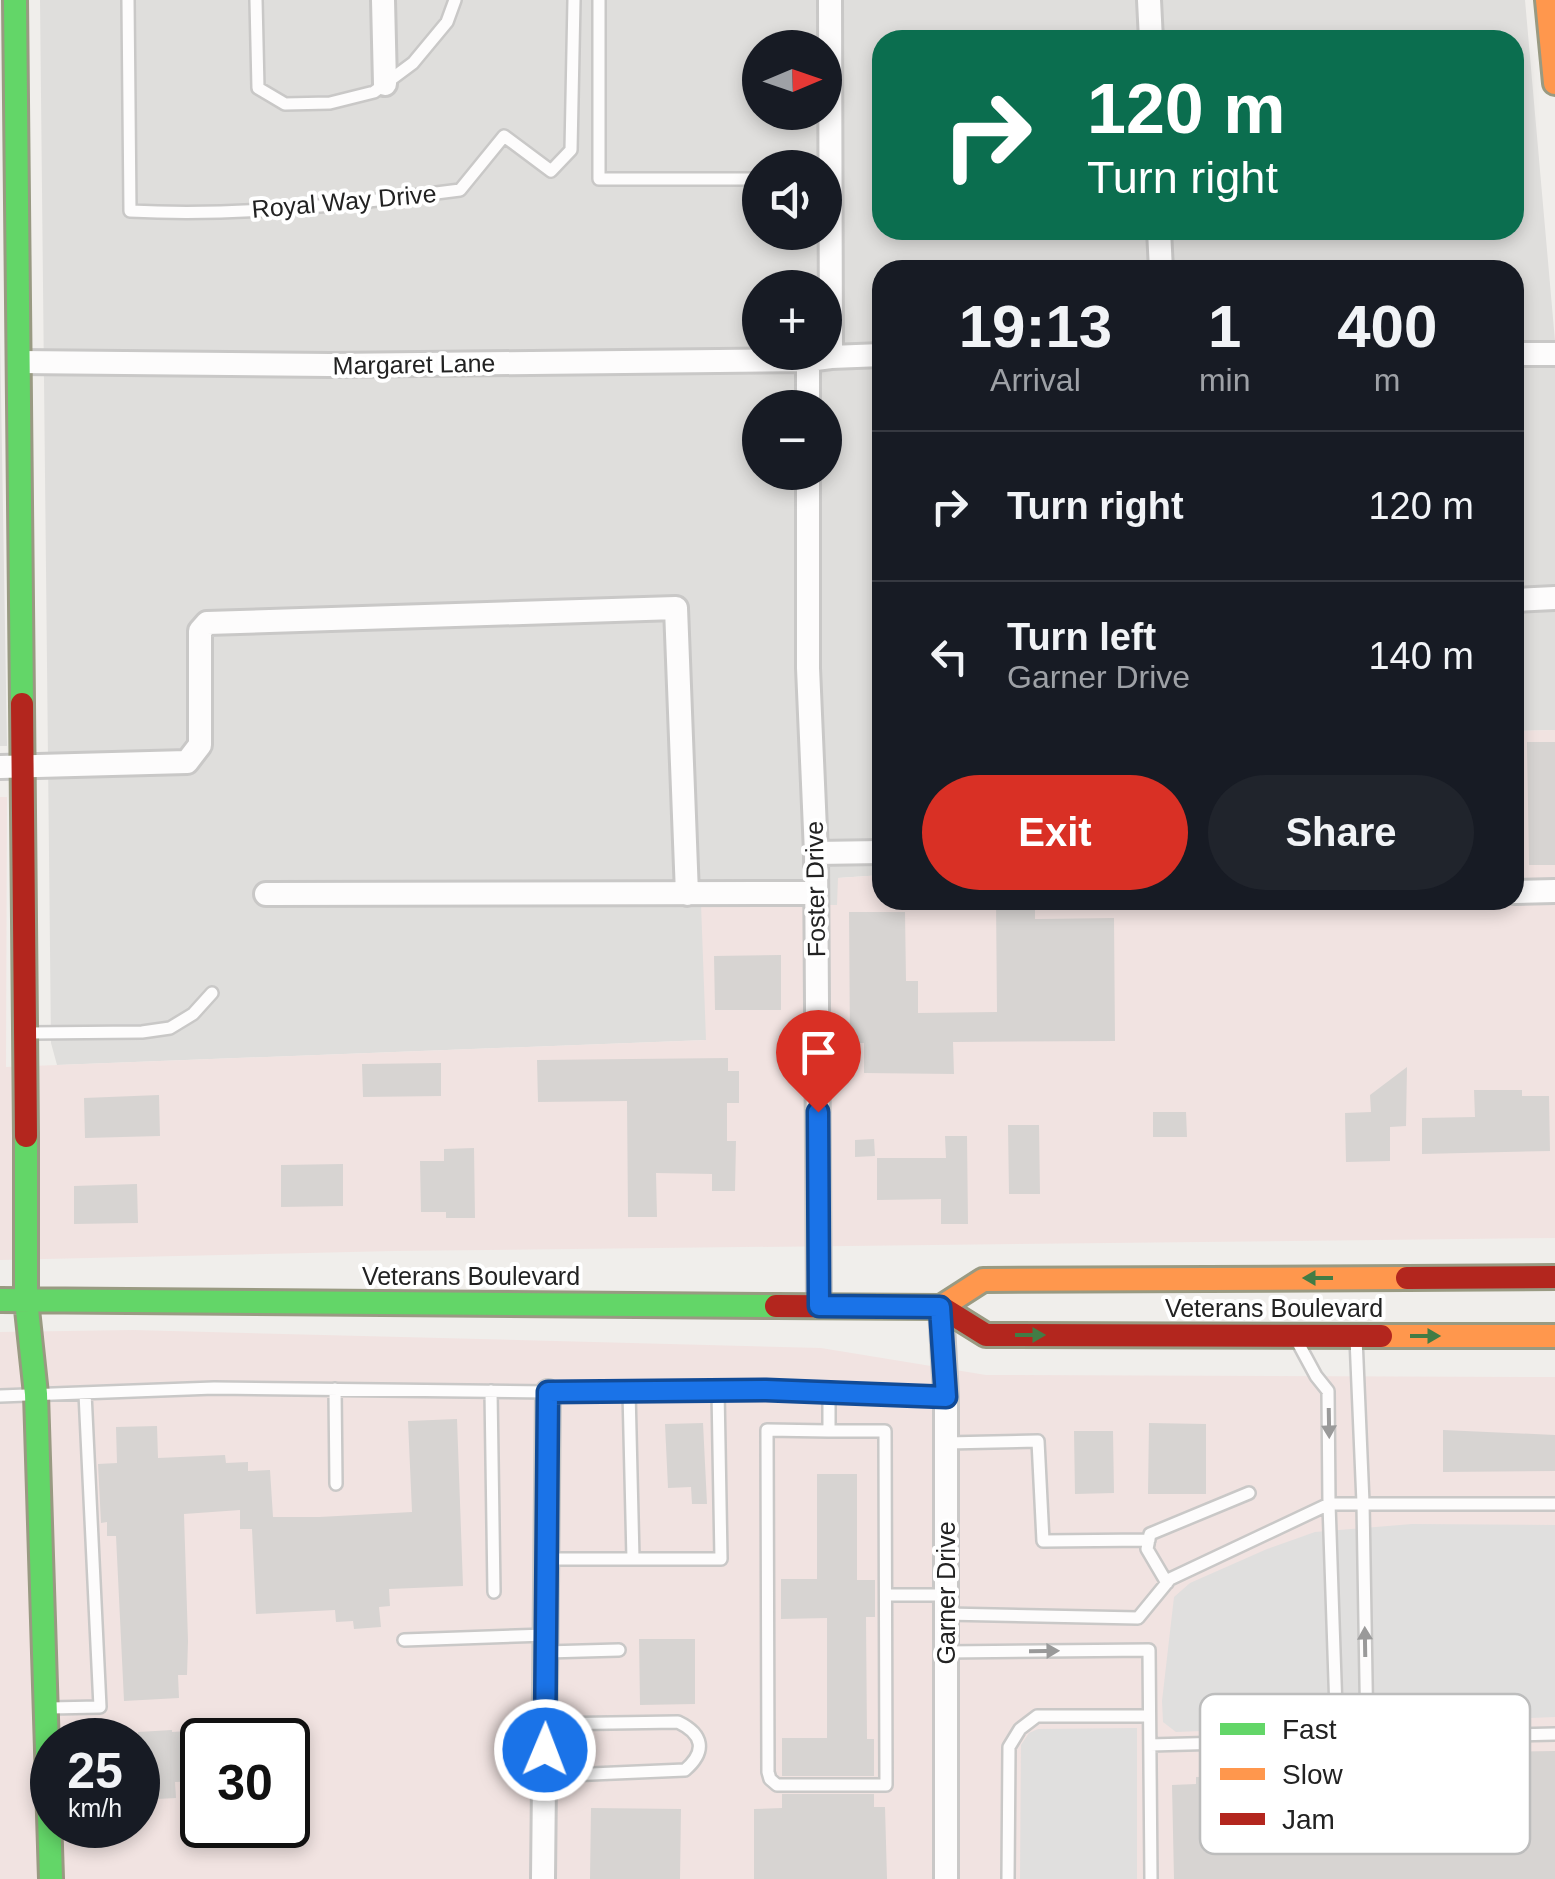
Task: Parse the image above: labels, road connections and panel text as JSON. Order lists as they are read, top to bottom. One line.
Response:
{"streets":{"main road":["Veterans Boulevard"],"street":["Margaret Lane","Foster Drive","Garner Drive"],"lane":["Royal Way Drive"]},"crossings":[["Foster Drive","Veterans Boulevard"],["Veterans Boulevard","Garner Drive"]],"legend":["Fast","Slow","Jam"],"north":"right","page":{"map_buttons":["+","−"],"turn":["120 m","Turn right"],"eta":["19:13","Arrival","1","min","400","m"],"list":[{"name":"Turn right","value":"120 m"},{"name":"Turn left","note":"Garner Drive","value":"140 m"}],"buttons":["Exit","Share"],"speed":"25 km/h","limit":"30"}}
